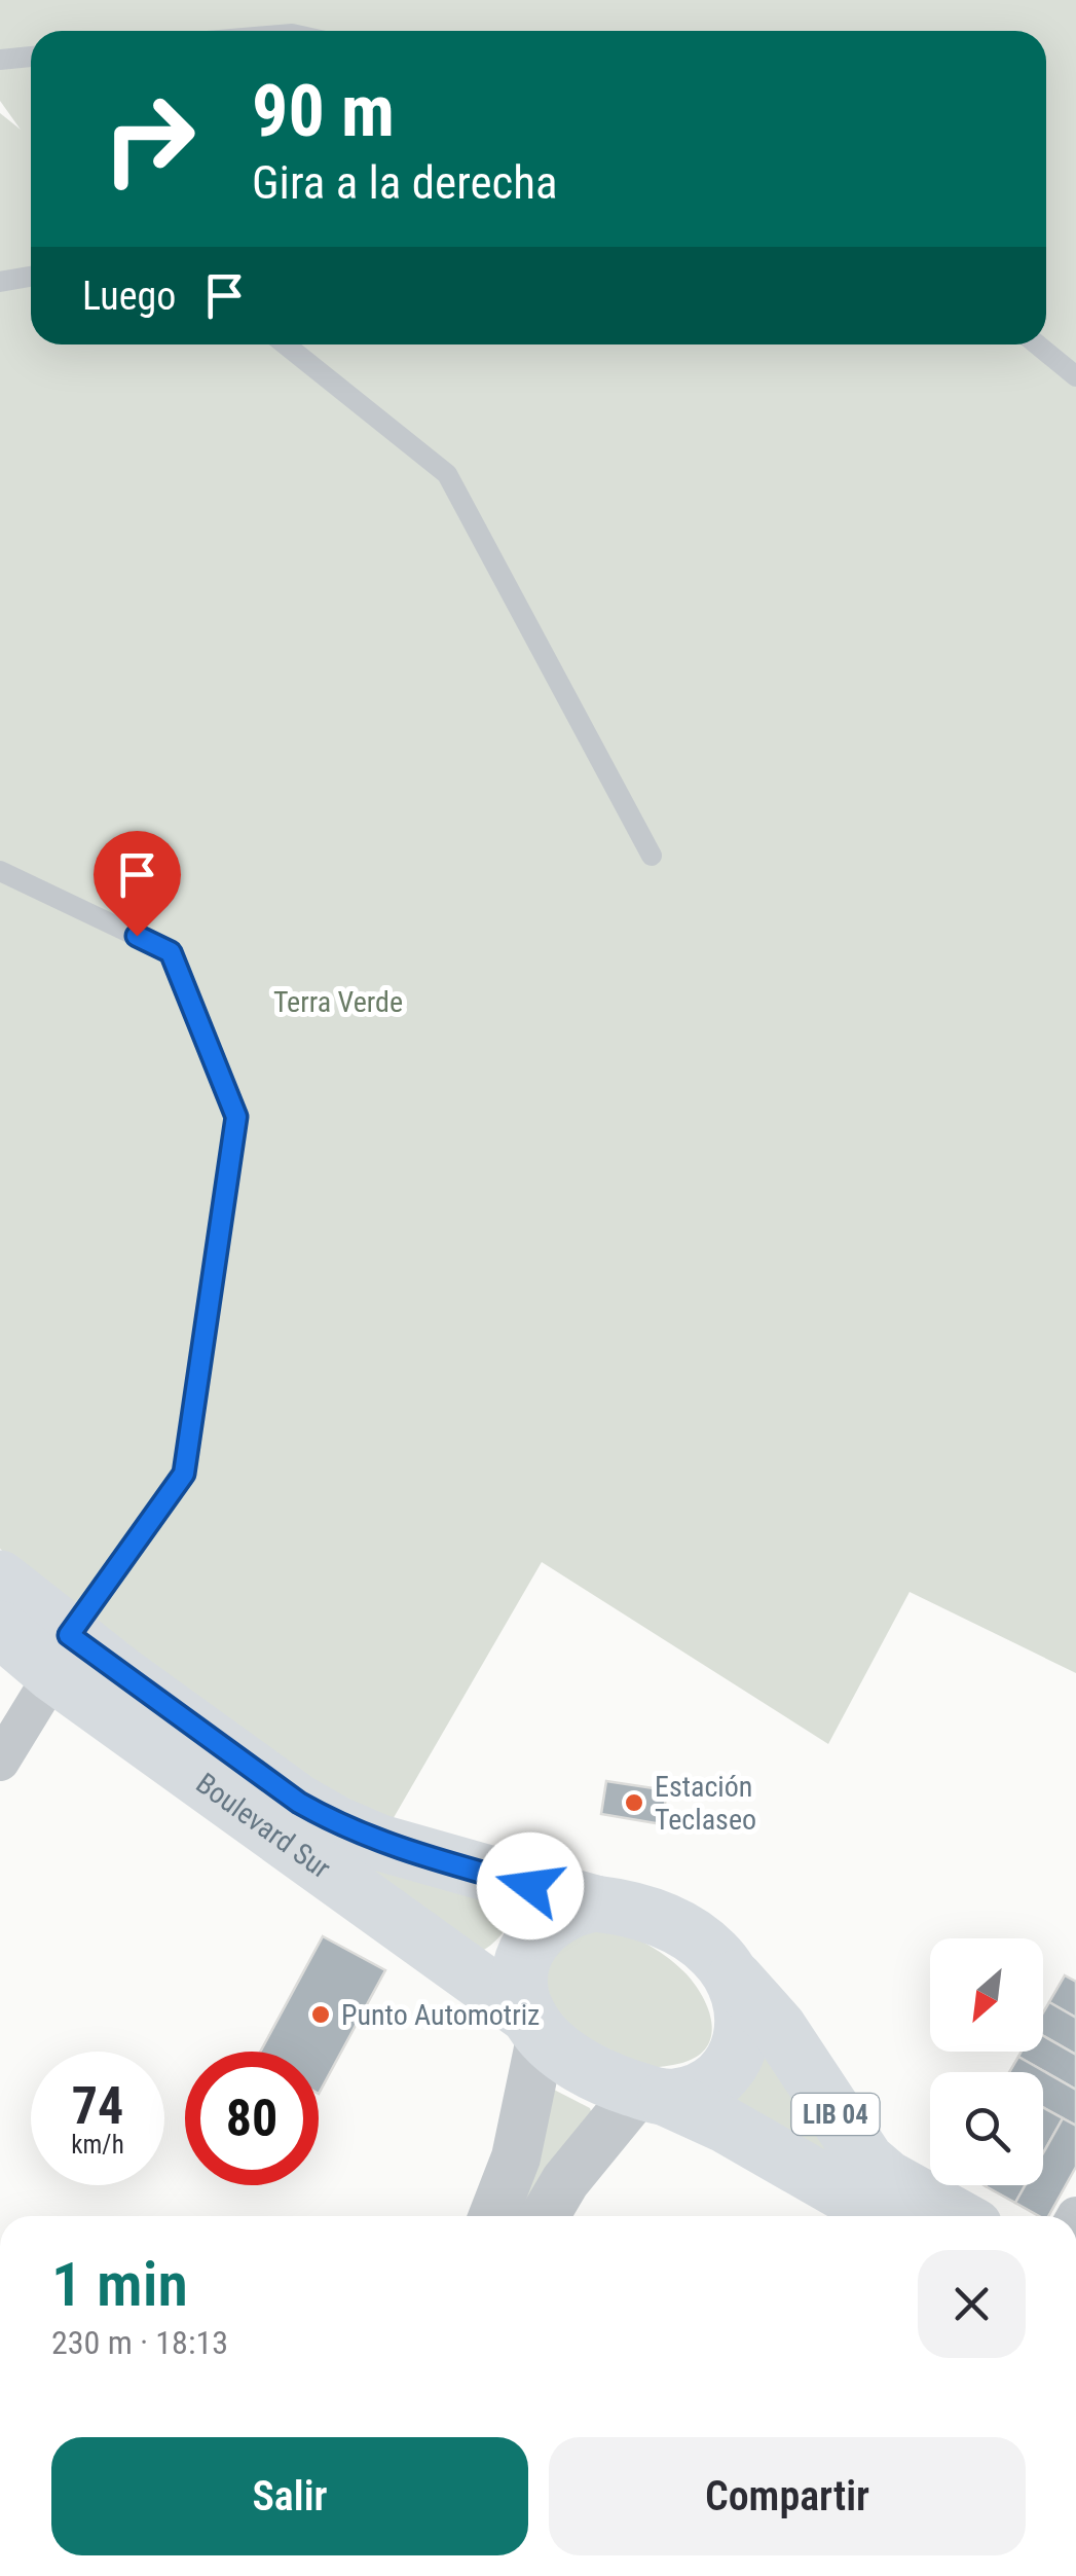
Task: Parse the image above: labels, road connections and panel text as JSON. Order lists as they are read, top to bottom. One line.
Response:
{"streets":{"highway":["Boulevard Sur","LIB 04"]},"crossings":[["Boulevard Sur","LIB 04"]],"parks":["Terra Verde"],"places":["Estación Teclaseo","Punto Automotriz"],"north":"bottom left","page":{"turn":["90 m","Gira a la derecha"],"then":"Luego","speed":"74 km/h","limit":"80","heading":["1 min","230 m · 18:13"],"buttons":["Salir","Compartir"]}}
